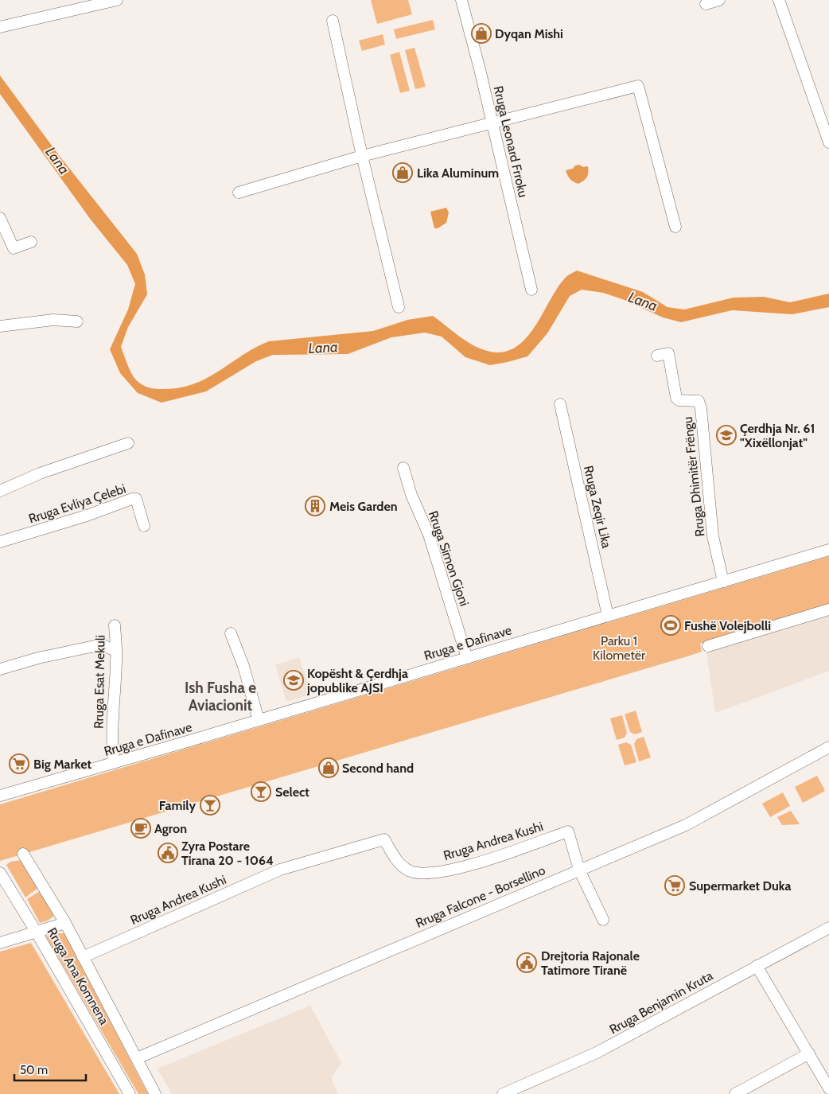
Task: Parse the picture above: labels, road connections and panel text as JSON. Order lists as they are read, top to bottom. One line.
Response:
{"streets":{"street":["Rruga Leonard Frroku","Rruga Dhimitër Frëngu","Rruga Evliya Çelebi","Rruga Zeqir Lika","Rruga Simon Gjoni","Rruga e Dafinave","Rruga Esat Mekuli","Rruga Andrea Kushi","Rruga Falcone - Borsellino","Rruga Ana Komnena","Rruga Benjamin Kruta"]},"crossings":[["Rruga Dhimitër Frëngu","Rruga e Dafinave"],["Rruga Zeqir Lika","Rruga e Dafinave"],["Rruga Simon Gjoni","Rruga e Dafinave"],["Rruga e Dafinave","Rruga Esat Mekuli"],["Rruga Andrea Kushi","Rruga Falcone - Borsellino"]],"districts":["Ish Fusha e Aviacionit"],"water":["Lana"],"parks":["Parku 1 Kilometër"],"places":{"shop":["Dyqan Mishi","Lika Aluminum","Second hand"],"school or university":["Çerdhja Nr. 61 \"Xixëllonjat\"","Kopësht & Çerdhja jopublike AJSI"],"building":["Meis Garden"],"sports":["Fushë Volejbolli"],"supermarket":["Big Market","Supermarket Duka"],"bar":["Select","Family"],"cafe":["Agron"],"public building":["Zyra Postare Tirana 20 - 1064","Drejtoria Rajonale Tatimore Tiranë"]},"scale_bar":"50 m"}
